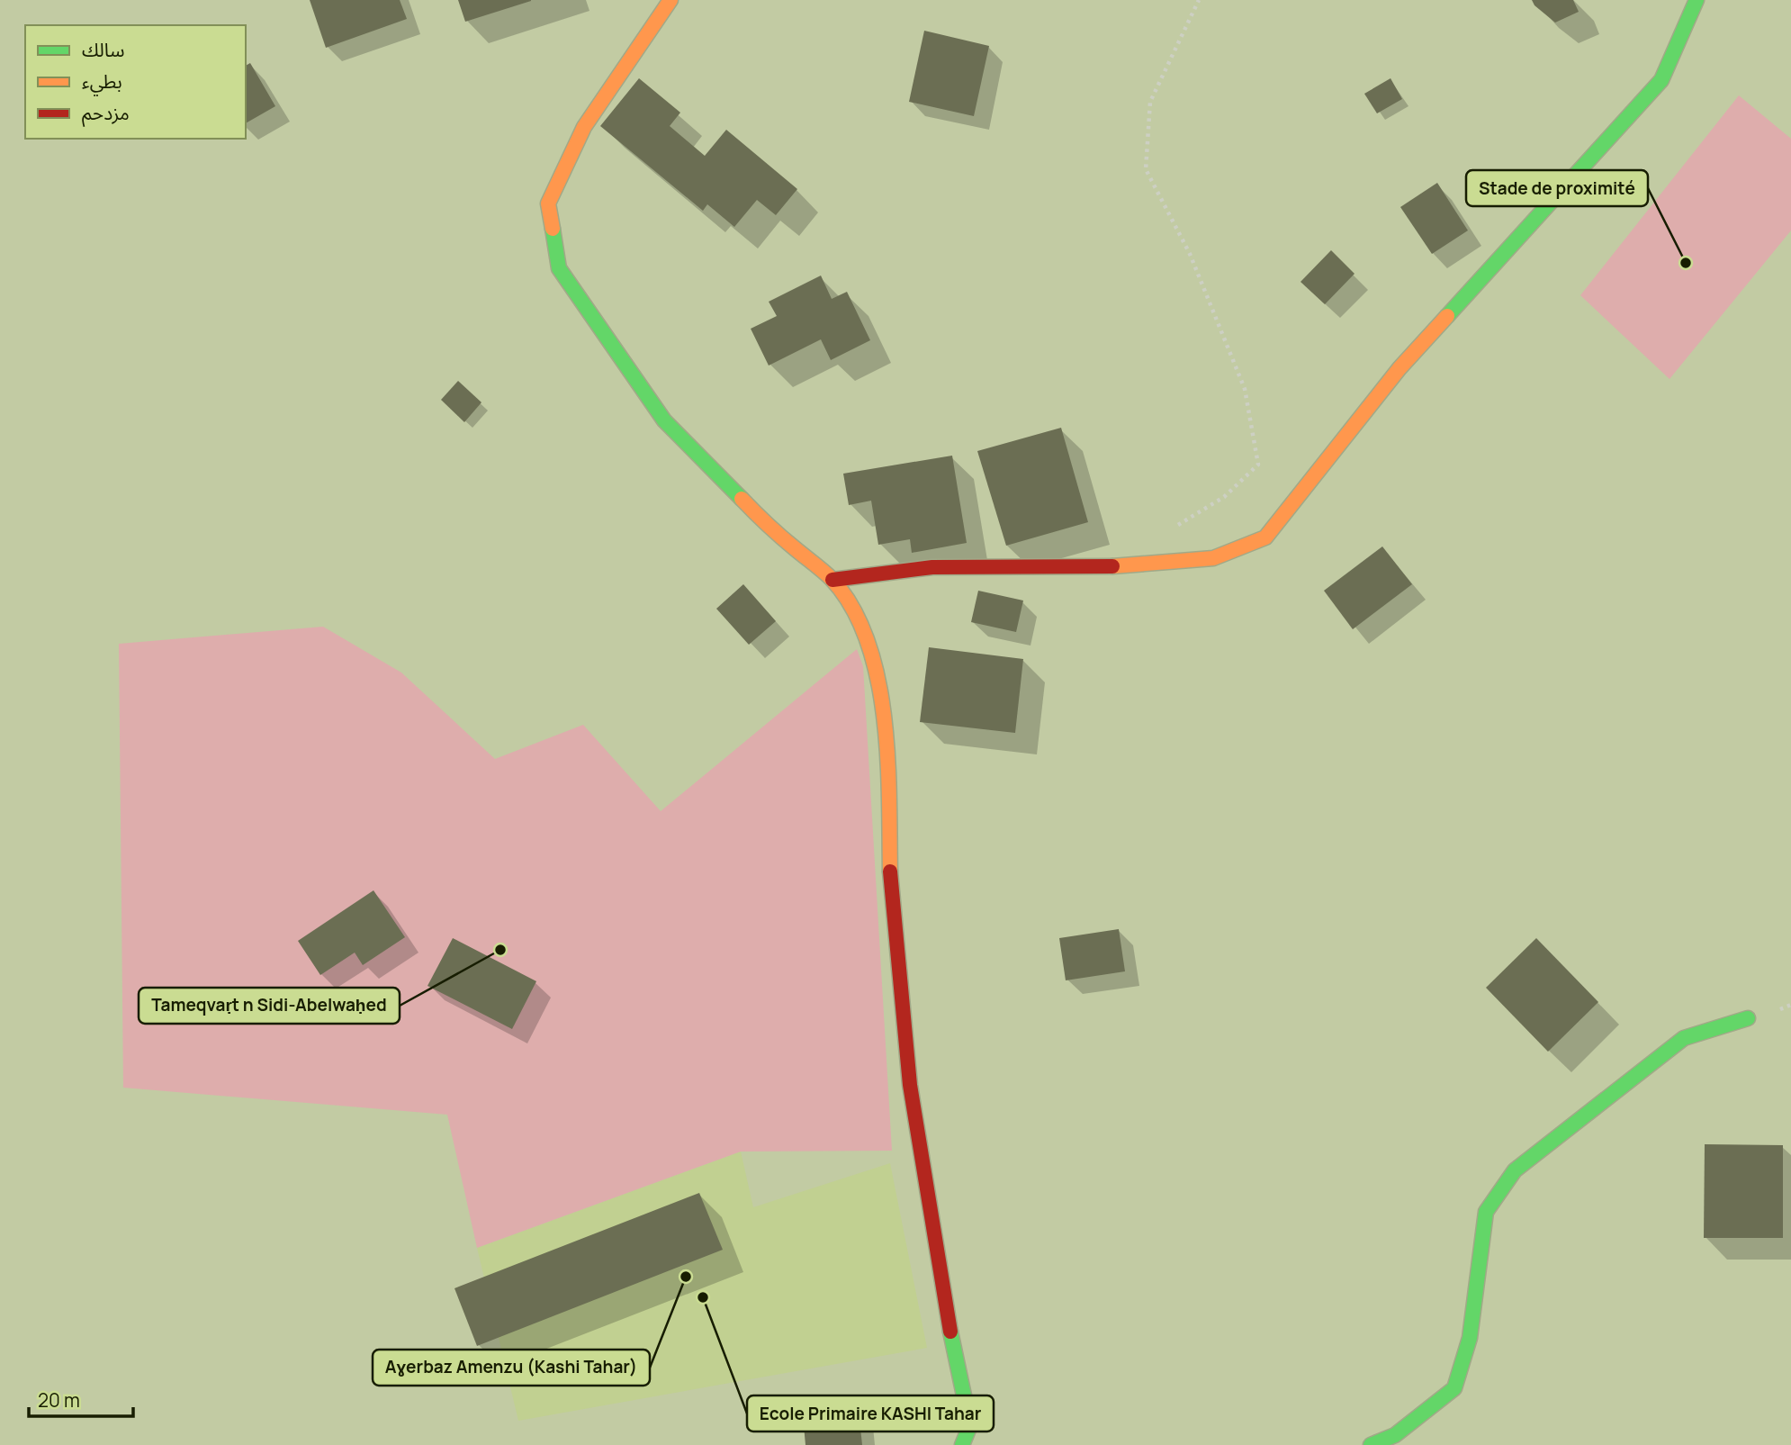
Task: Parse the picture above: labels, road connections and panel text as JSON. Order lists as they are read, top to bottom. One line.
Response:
{"places":["Stade de proximité","Tameqvaṛt n Sidi-Abelwaḥed","Aɣerbaz Amenzu (Kashi Tahar)","Ecole Primaire KASHI Tahar"],"legend":["سالك","بطيء","مزدحم"],"scale_bar":"20 m"}
